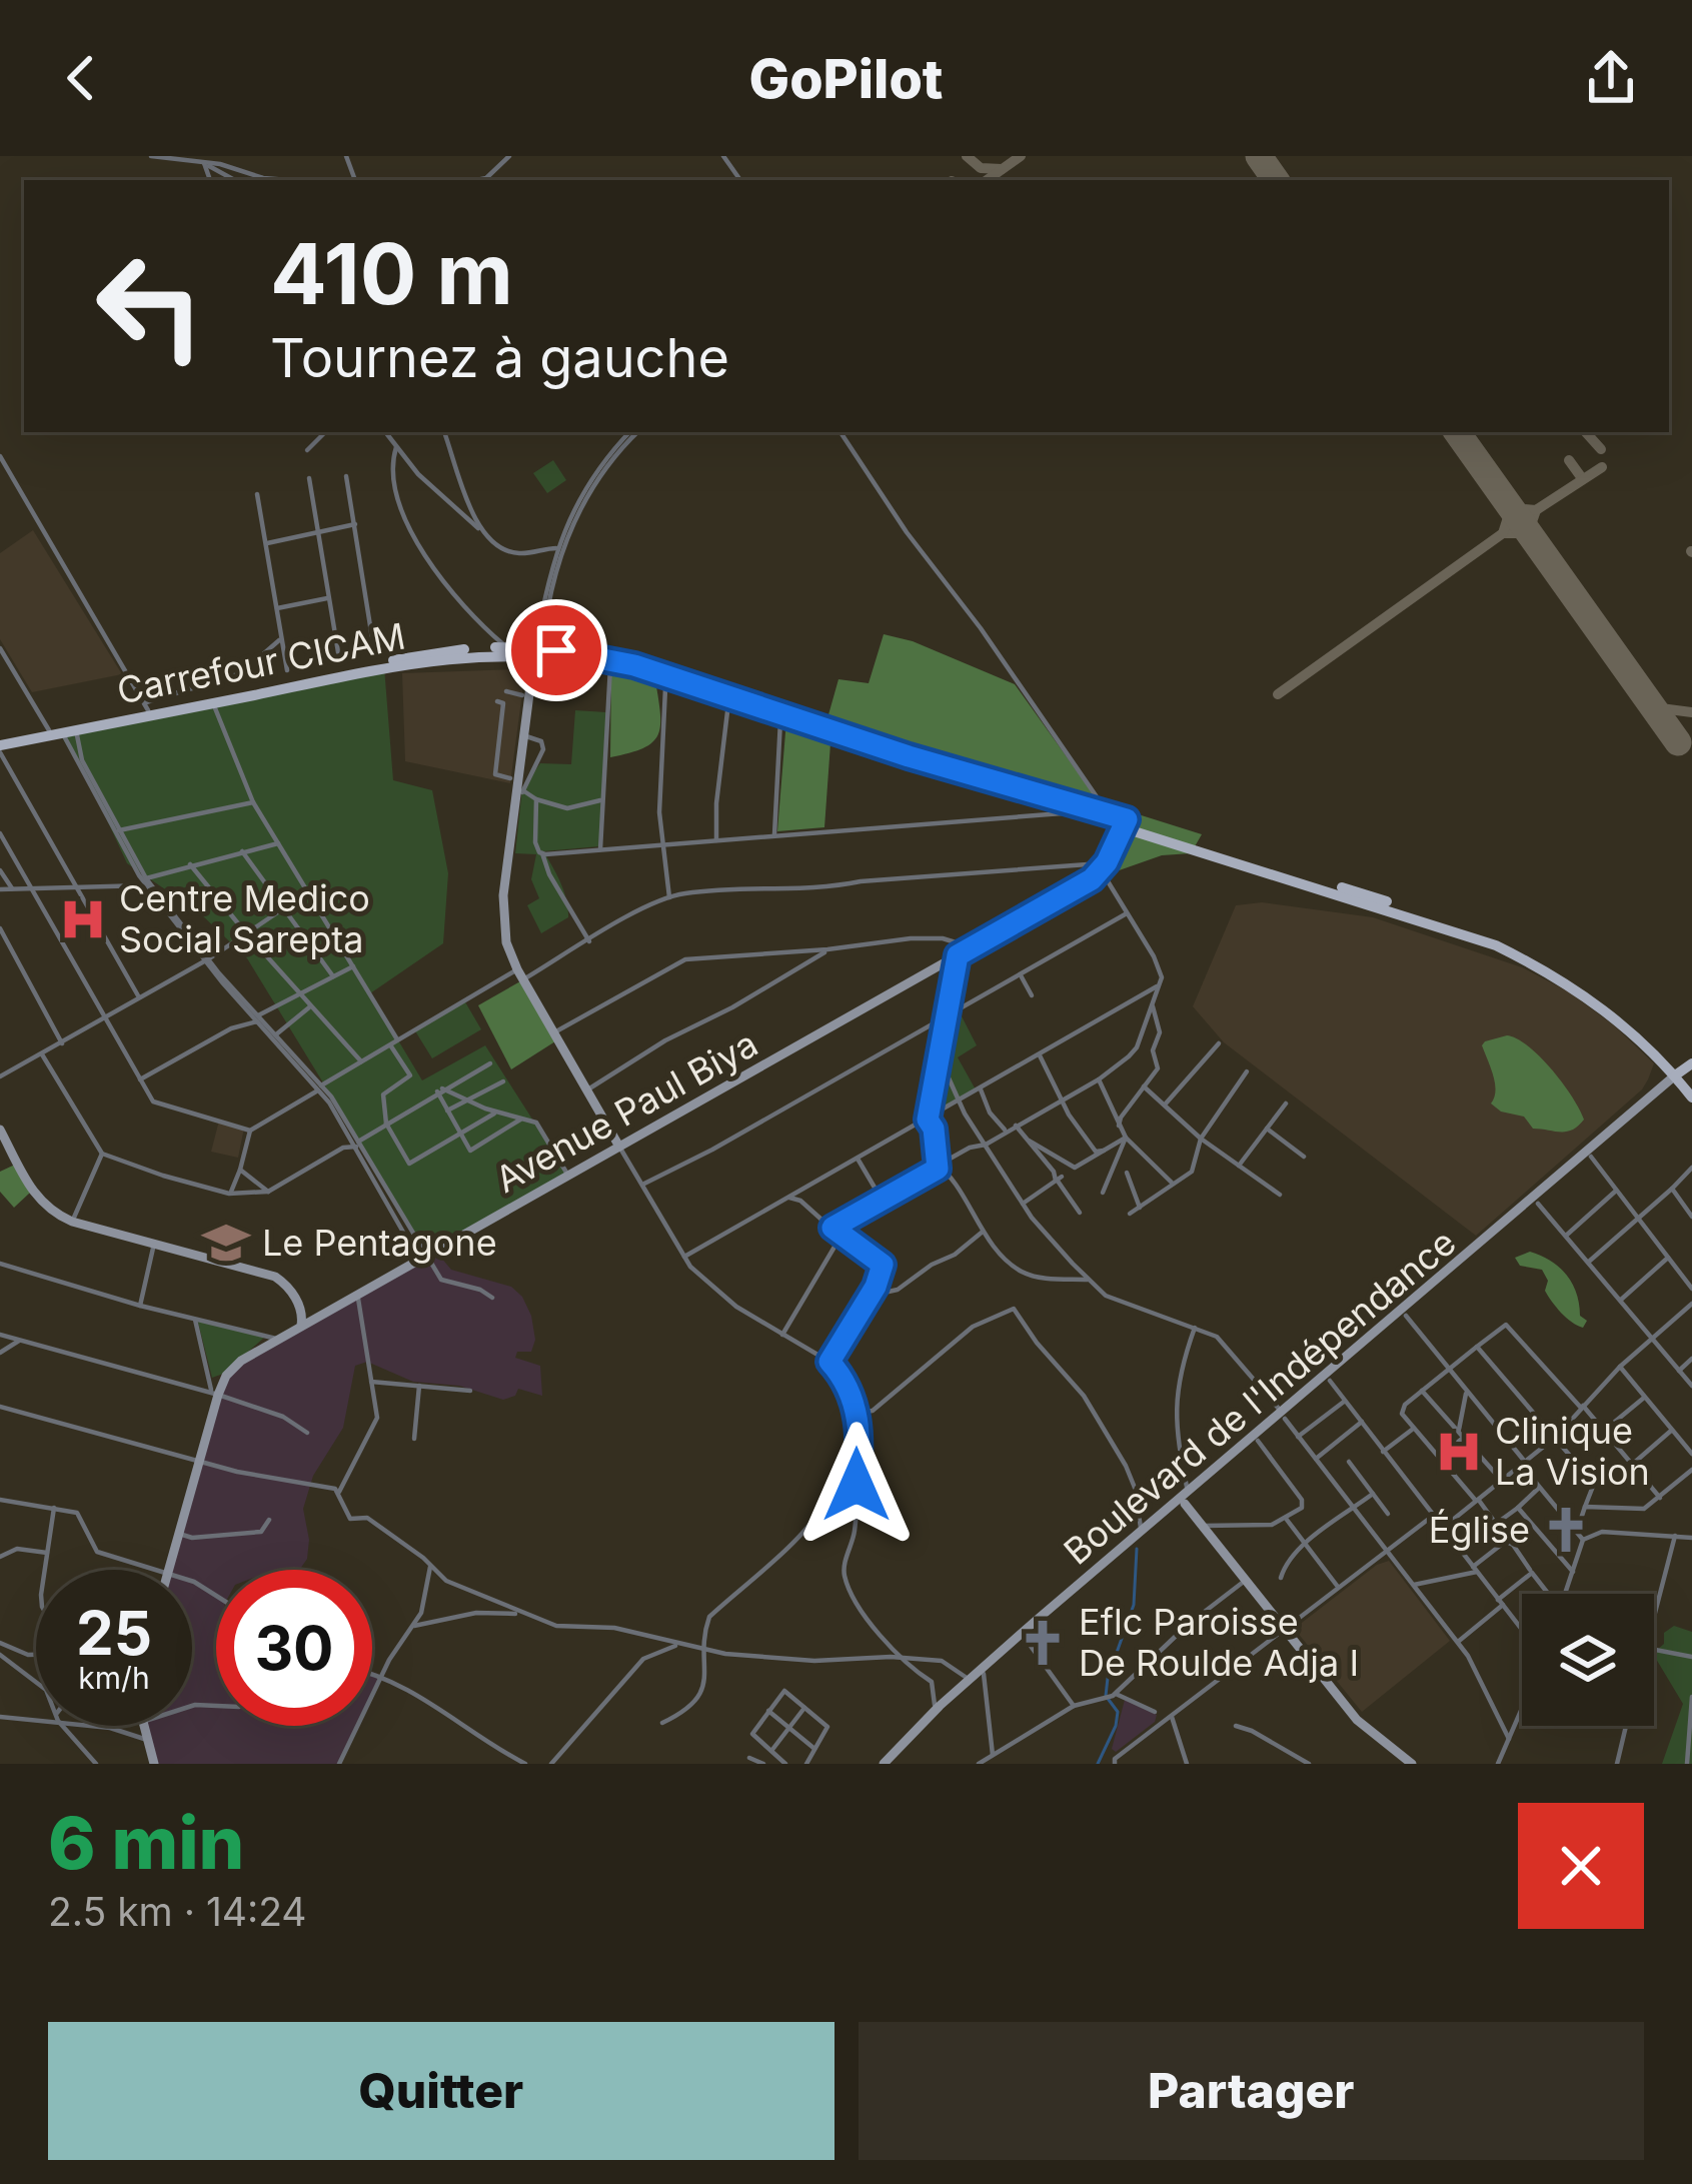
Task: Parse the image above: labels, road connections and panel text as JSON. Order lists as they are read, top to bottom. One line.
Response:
{"streets":{"main road":["Carrefour CICAM","Avenue Paul Biya","Boulevard de l'Indépendance"]},"places":{"hospital":["Centre Medico Social Sarepta","Clinique La Vision"],"school or university":["Le Pentagone"],"church":["Église","Eflc Paroisse De Roulde Adja I"]},"page":{"header":"GoPilot","turn":["410 m","Tournez à gauche"],"speed":"25 km/h","limit":"30","heading":["6 min","2.5 km · 14:24"],"buttons":["Quitter","Partager"]}}
